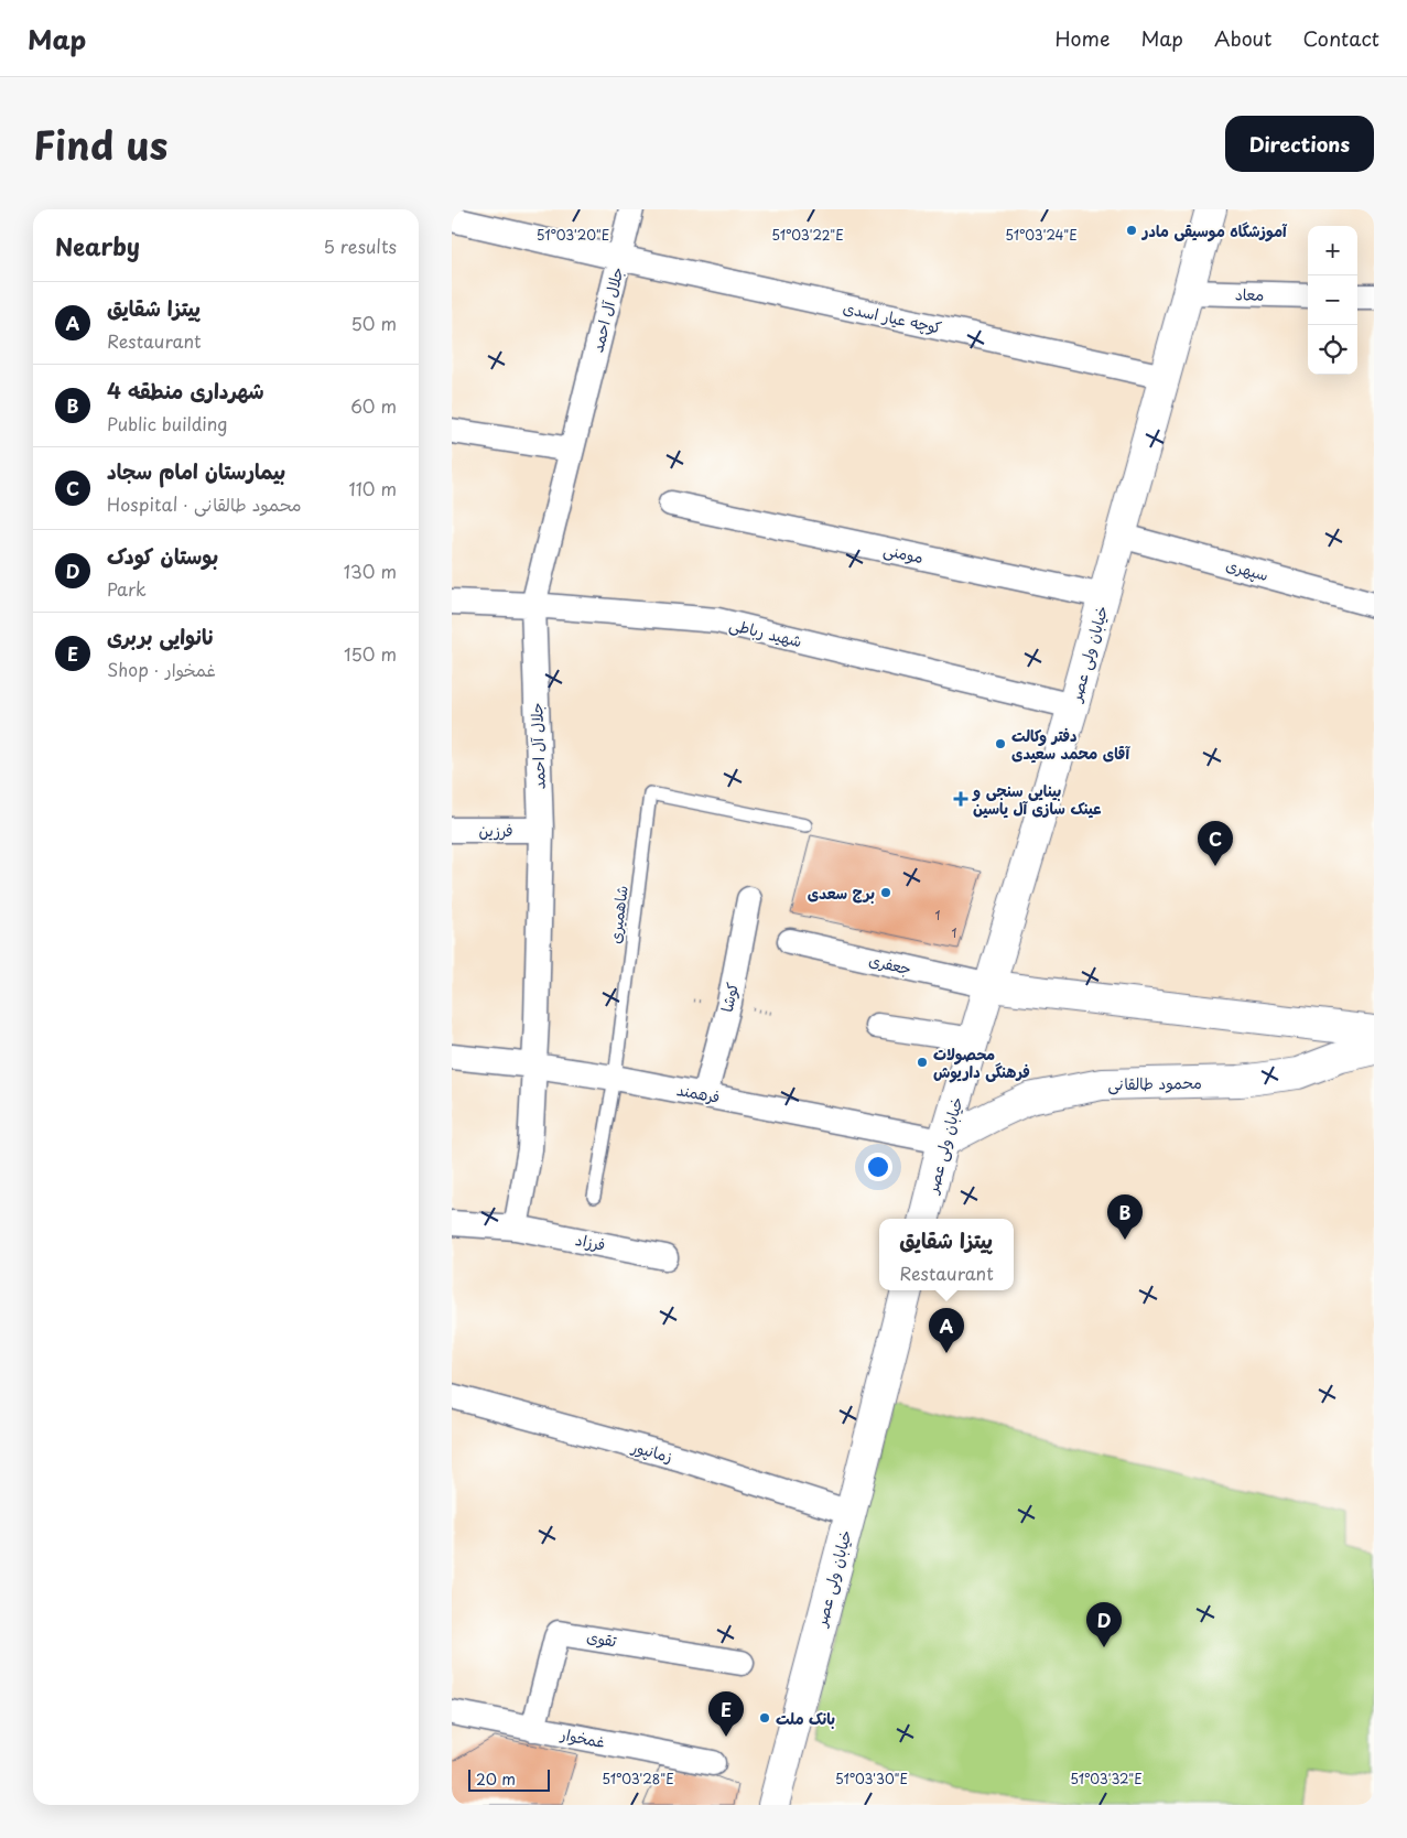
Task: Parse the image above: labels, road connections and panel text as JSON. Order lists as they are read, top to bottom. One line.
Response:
{"streets":{"main road":["خیابان ولی عصر","محمود طالقانی"],"street":["معاد","جلال آل احمد","کوچه عیار اسدی","مومنی","سپهری","شهید رباطی","فرزین","جعفری","کوشا","فرهمند","فرزاد","زمانپور","تقوی","غمخوار"],"lane":["شاهمیری"]},"crossings":[["معاد","خیابان ولی عصر"],["جلال آل احمد","کوچه عیار اسدی"],["جلال آل احمد","شهید رباطی"],["جلال آل احمد","فرزین"],["جلال آل احمد","فرهمند"],["جلال آل احمد","فرزاد"],["کوچه عیار اسدی","خیابان ولی عصر"],["مومنی","خیابان ولی عصر"],["سپهری","خیابان ولی عصر"],["شهید رباطی","خیابان ولی عصر"],["خیابان ولی عصر","جعفری"],["خیابان ولی عصر","محمود طالقانی"],["خیابان ولی عصر","فرهمند"],["خیابان ولی عصر","زمانپور"],["شاهمیری","فرهمند"],["کوشا","فرهمند"],["محمود طالقانی","فرهمند"],["تقوی","غمخوار"]],"places":{"other":["آموزشگاه موسیقی مادر","دفتر وکالت آقای محمد سعیدی","برج سعدی","محصولات فرهنگی داریوش","بانک ملت"],"health":["بینایی سنجی و عینک سازی آل یاسین"]},"house_numbers":["1","1"],"scale_bar":"20 m","page":{"header":"Map","nav":["Home","Map","About","Contact"],"title":"Find us","buttons":"Directions","heading":["Nearby","5 results"],"map_buttons":["+","−"],"list":[{"mark":"A","name":"پیتزا شقایق","note":"Restaurant","value":"50 m"},{"mark":"B","name":"شهرداری منطقه 4","note":"Public building","value":"60 m"},{"mark":"C","name":"بیمارستان امام سجاد","note":"Hospital · محمود طالقانی","value":"110 m"},{"mark":"D","name":"بوستان کودک","note":"Park","value":"130 m"},{"mark":"E","name":"نانوایی بربری","note":"Shop · غمخوار","value":"150 m"}],"pins":["C","B","A","D","E"],"popup":["پیتزا شقایق","Restaurant"],"scale":"20 m"},"coordinates":["51°03'20\"E","51°03'22\"E","51°03'24\"E","51°03'28\"E","51°03'30\"E","51°03'32\"E"]}
